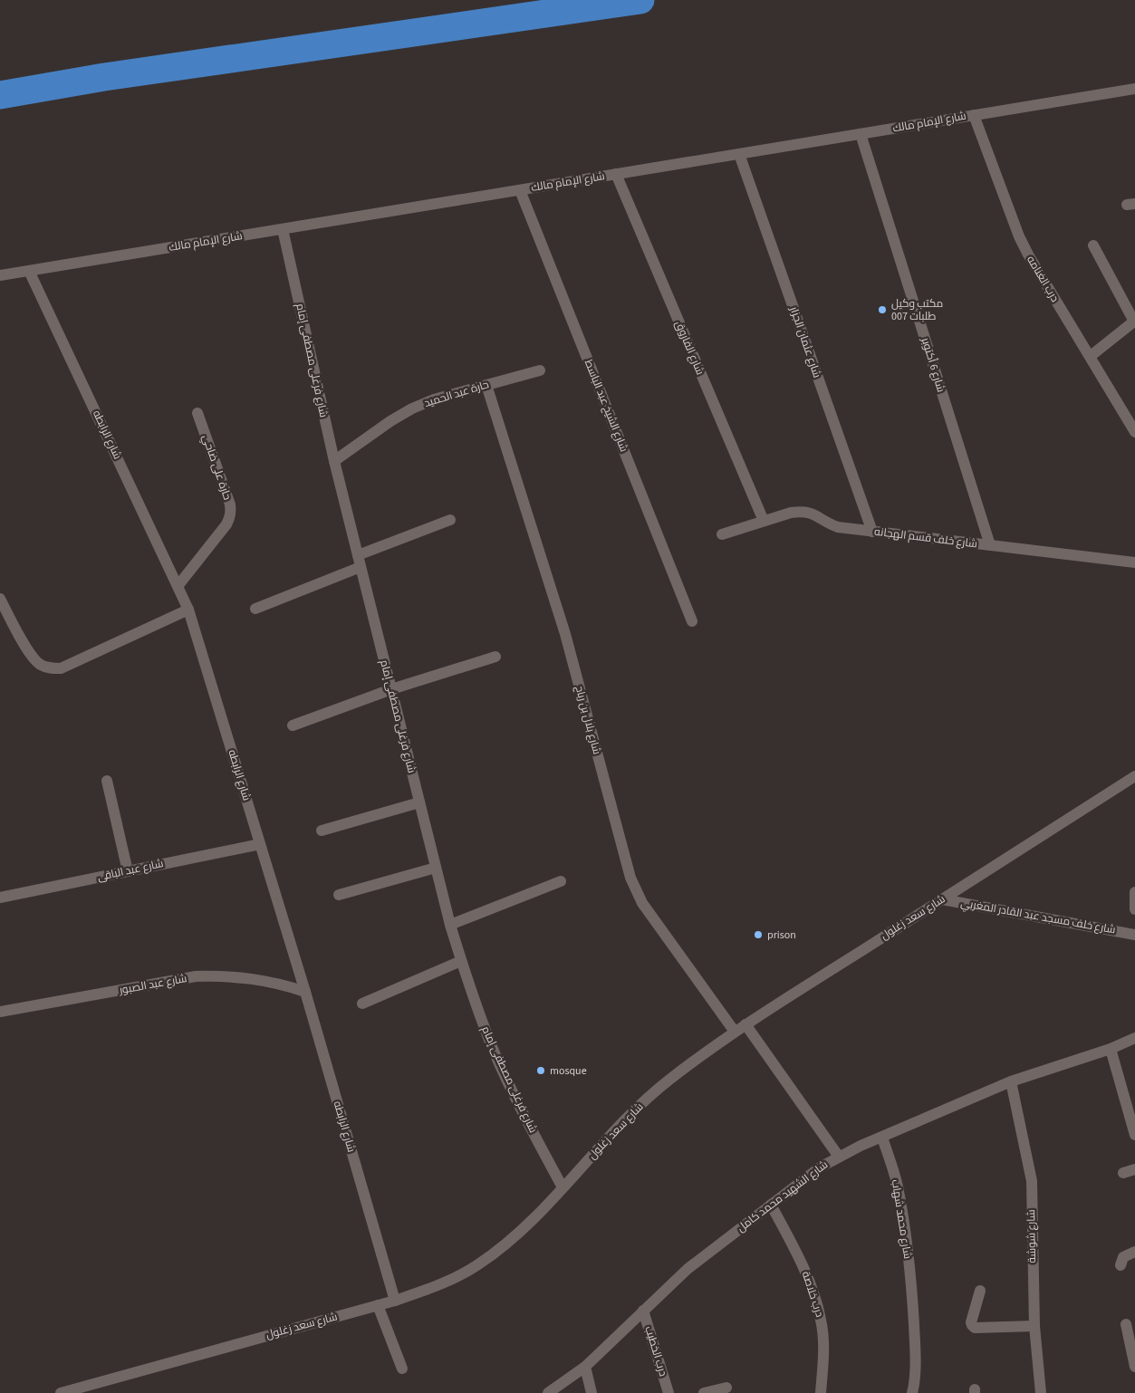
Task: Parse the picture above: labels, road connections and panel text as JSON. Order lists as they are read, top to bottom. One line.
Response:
{"streets":{"street":["شارع الإمام مالك","درب الغنامه","شارع عثمان الجزار","شارع الفاروق","شارع فرغلى مصطفى إمام","شارع 6 أكتوبر","حارة عبد الحميد","شارع الشيخ عبد الباسط","شارع الرابطه","حارة على ضاحي","شارع خلف قسم الهجانه","شارع بلال بن رباح","شارع عبد الباقى","شارع خلف مسجد عبد القادر المغربي","شارع سعد زغلول","شارع عبد الصبور","شارع الشهيد محمد كامل","شارع محمد شهاب","شارع شوشة","درب خلاصة","درب الخطيب"]},"crossings":[["شارع الإمام مالك","درب الغنامه"],["شارع الإمام مالك","شارع عثمان الجزار"],["شارع الإمام مالك","شارع الفاروق"],["شارع الإمام مالك","شارع فرغلى مصطفى إمام"],["شارع الإمام مالك","شارع 6 أكتوبر"],["شارع الإمام مالك","شارع الشيخ عبد الباسط"],["شارع الإمام مالك","شارع الرابطه"],["شارع عثمان الجزار","شارع خلف قسم الهجانه"],["شارع الفاروق","شارع خلف قسم الهجانه"],["شارع فرغلى مصطفى إمام","حارة عبد الحميد"],["شارع فرغلى مصطفى إمام","شارع سعد زغلول"],["شارع 6 أكتوبر","شارع خلف قسم الهجانه"],["حارة عبد الحميد","شارع بلال بن رباح"],["شارع الرابطه","حارة على ضاحي"],["شارع الرابطه","شارع عبد الباقى"],["شارع الرابطه","شارع سعد زغلول"],["شارع الرابطه","شارع عبد الصبور"],["شارع بلال بن رباح","شارع سعد زغلول"],["شارع خلف مسجد عبد القادر المغربي","شارع سعد زغلول"],["شارع الشهيد محمد كامل","شارع محمد شهاب"],["شارع الشهيد محمد كامل","شارع شوشة"],["شارع الشهيد محمد كامل","درب خلاصة"],["شارع الشهيد محمد كامل","درب الخطيب"]],"places":["مكتب وكيل طلبات 007","prison","mosque"]}
